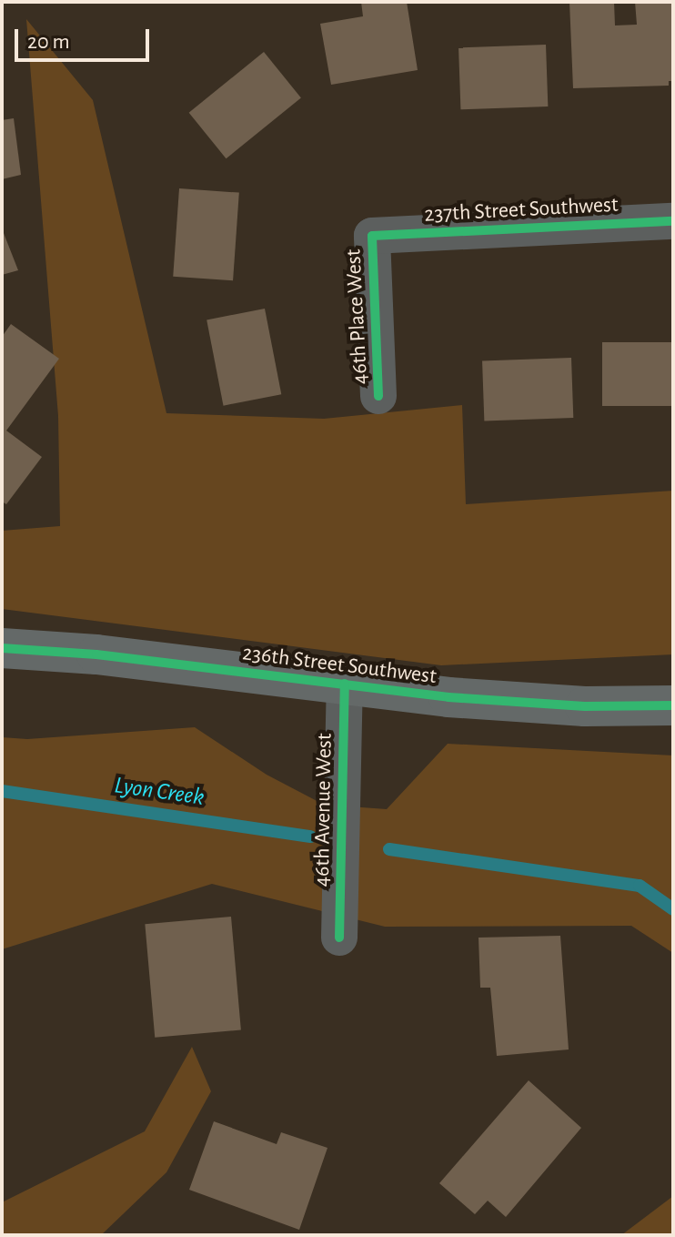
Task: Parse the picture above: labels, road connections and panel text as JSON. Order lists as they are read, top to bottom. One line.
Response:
{"streets":{"main road":["236th Street Southwest"],"street":["237th Street Southwest","46th Place West","46th Avenue West"]},"crossings":[["237th Street Southwest","46th Place West"],["236th Street Southwest","46th Avenue West"]],"water":["Lyon Creek"],"scale_bar":"20 m"}
